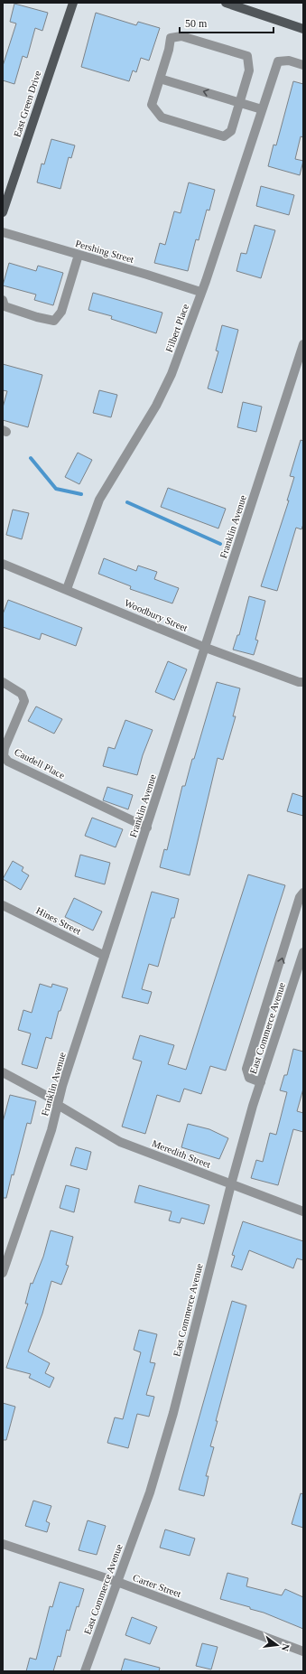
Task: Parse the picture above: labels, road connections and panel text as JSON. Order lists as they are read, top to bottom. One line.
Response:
{"streets":{"main road":["East Green Drive"],"street":["Pershing Street","Filbert Place","Franklin Avenue","Woodbury Street","Caudell Place","Hines Street","East Commerce Avenue","Meredith Street","Carter Street"]},"crossings":[["Pershing Street","Filbert Place"],["Filbert Place","Woodbury Street"],["Franklin Avenue","Woodbury Street"],["Franklin Avenue","Caudell Place"],["Franklin Avenue","Hines Street"],["Franklin Avenue","Meredith Street"],["East Commerce Avenue","Meredith Street"],["East Commerce Avenue","Carter Street"]],"scale_bar":"50 m","north":"right"}
